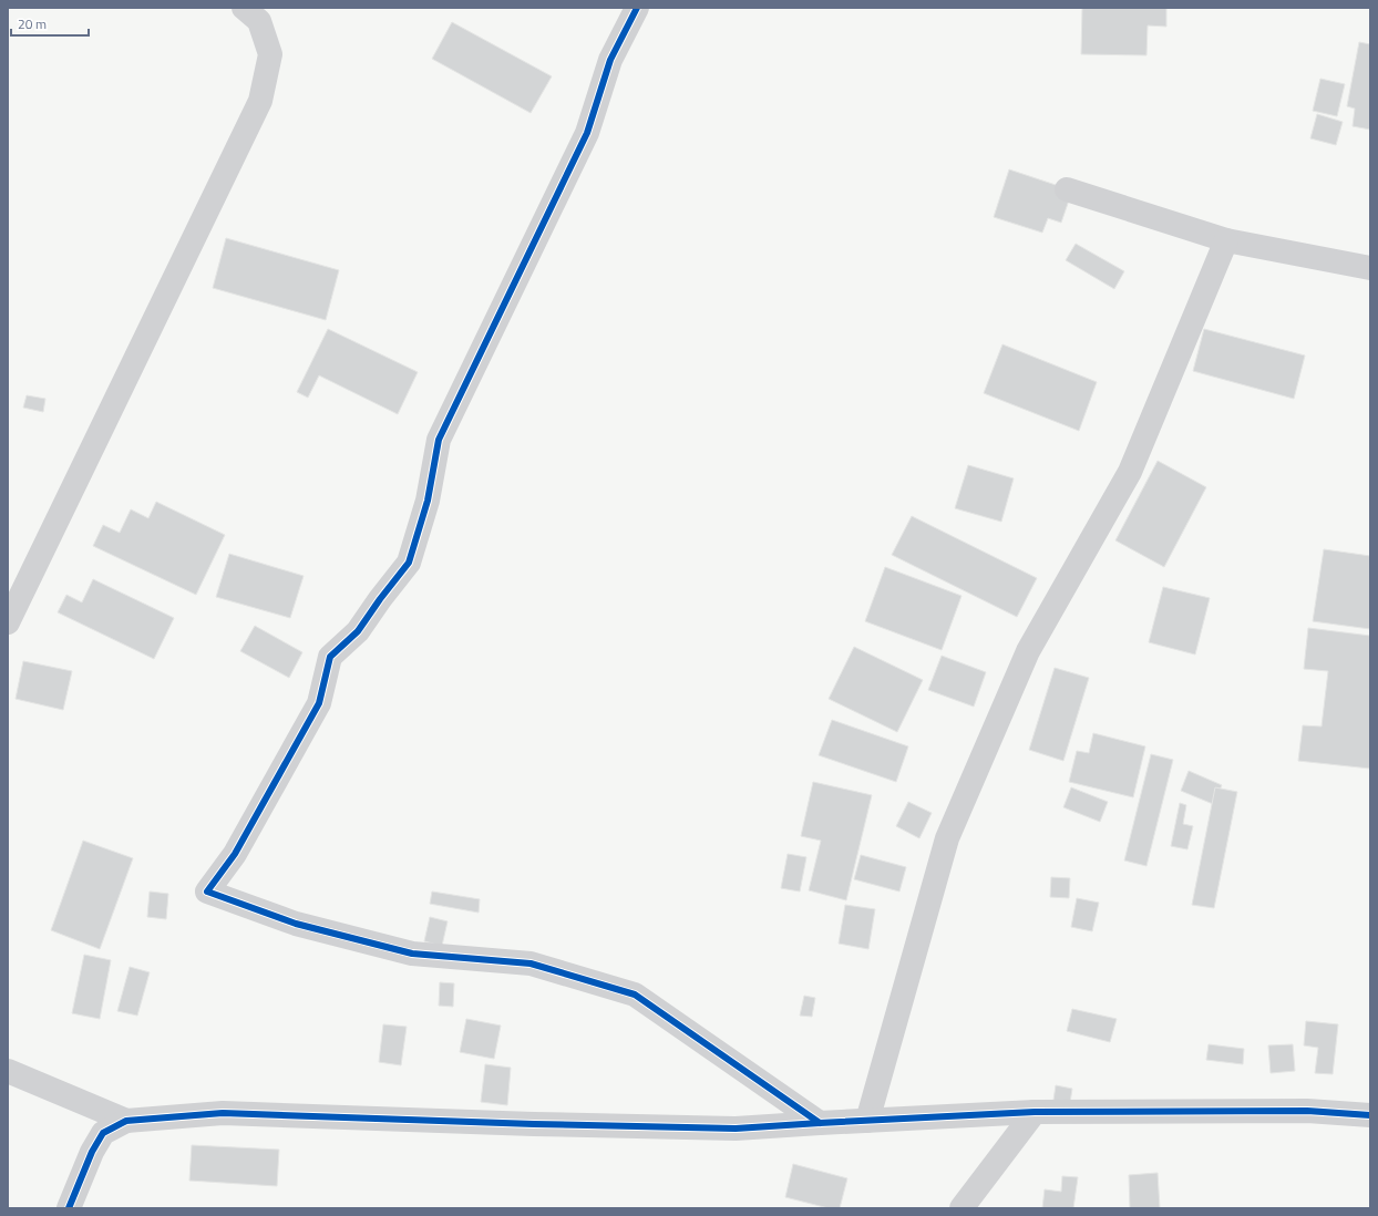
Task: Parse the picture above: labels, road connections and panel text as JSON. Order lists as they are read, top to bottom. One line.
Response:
{"scale_bar":"20 m"}
